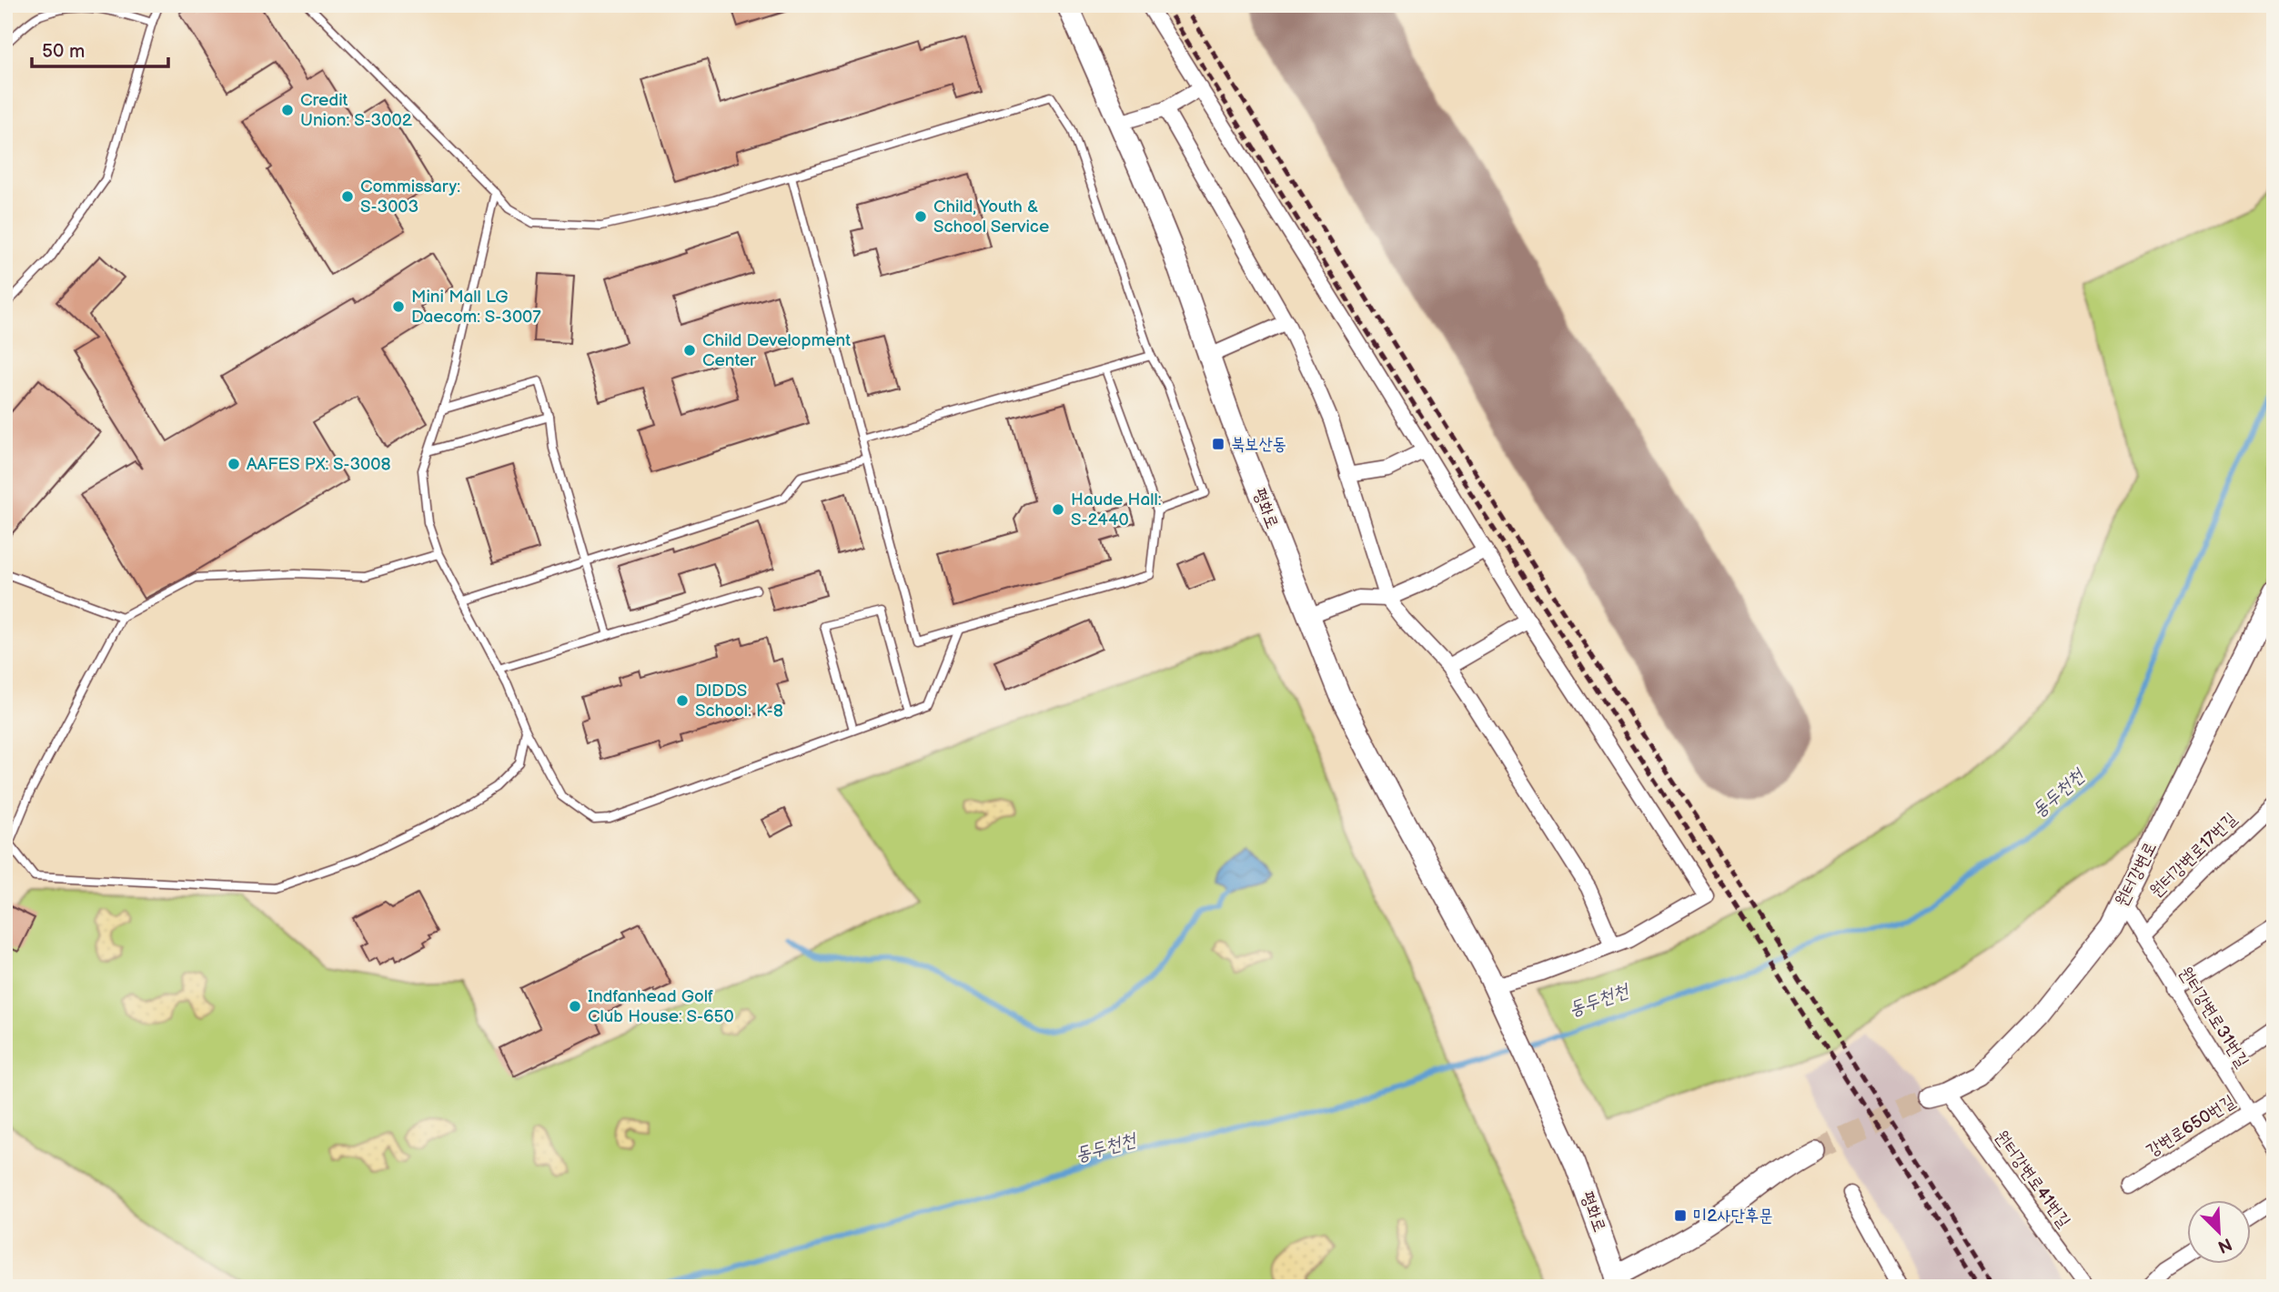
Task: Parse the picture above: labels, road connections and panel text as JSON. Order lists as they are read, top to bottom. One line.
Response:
{"streets":{"main road":["평화로","원터강변로"],"street":["원터강변로17번길","원터강변로31번길","강변로650번길","원터강변로41번길"]},"crossings":[["원터강변로17번길","원터강변로31번길"],["원터강변로","원터강변로31번길"],["원터강변로","원터강변로41번길"],["원터강변로31번길","강변로650번길"]],"water":["동두천천"],"places":{"other":["Credit Union: S-3002","Commissary: S-3003","Child, Youth & School Service","Mini Mall LG Daecom: S-3007","Child Development Center","AAFES PX: S-3008","Haude Hall: S-2440","DlDDS School: K-8","Indfanhead Golf Club House: S-650"],"transit":["북보산동","미2사단후문"]},"scale_bar":"50 m","north":"bottom right"}
